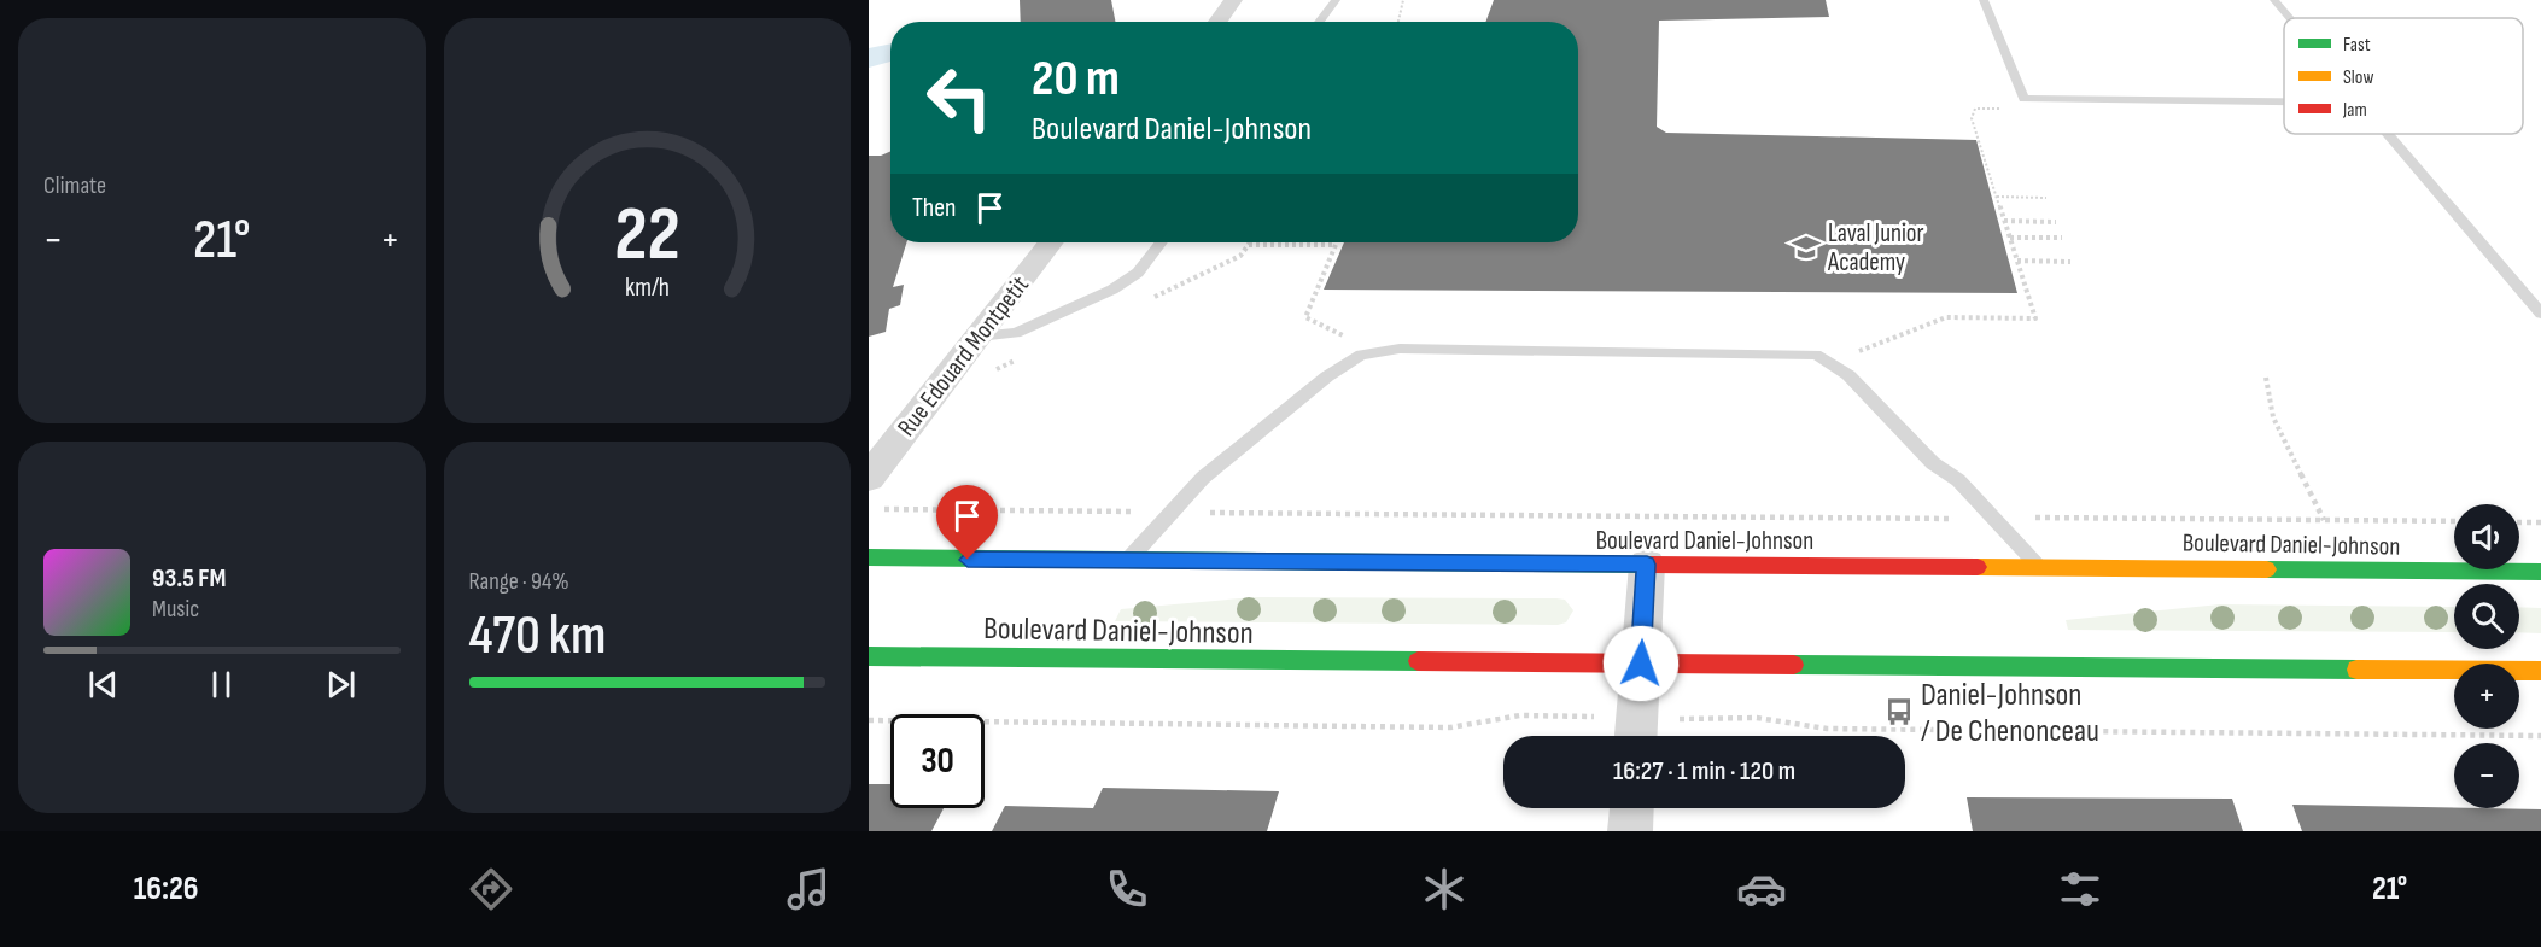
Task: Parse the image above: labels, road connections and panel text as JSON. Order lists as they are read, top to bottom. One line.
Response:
{"streets":{"street":["Rue Edouard Montpetit","Boulevard Daniel-Johnson"]},"places":{"school or university":["Laval Junior Academy"],"bus stop":["Daniel-Johnson / De Chenonceau"]},"legend":["Fast","Slow","Jam"],"page":{"tile":["Climate",["Range · 94%","470 km"]],"turn":["20 m","Boulevard Daniel-Johnson"],"then":"Then","heat":["−","21°","+"],"map_buttons":["+","−"],"song":["93.5 FM","Music"],"limit":"30","trip":"16:27 · 1 min · 120 m","tabs":["16:26","21°"],"gauge":["22","km/h"]}}
